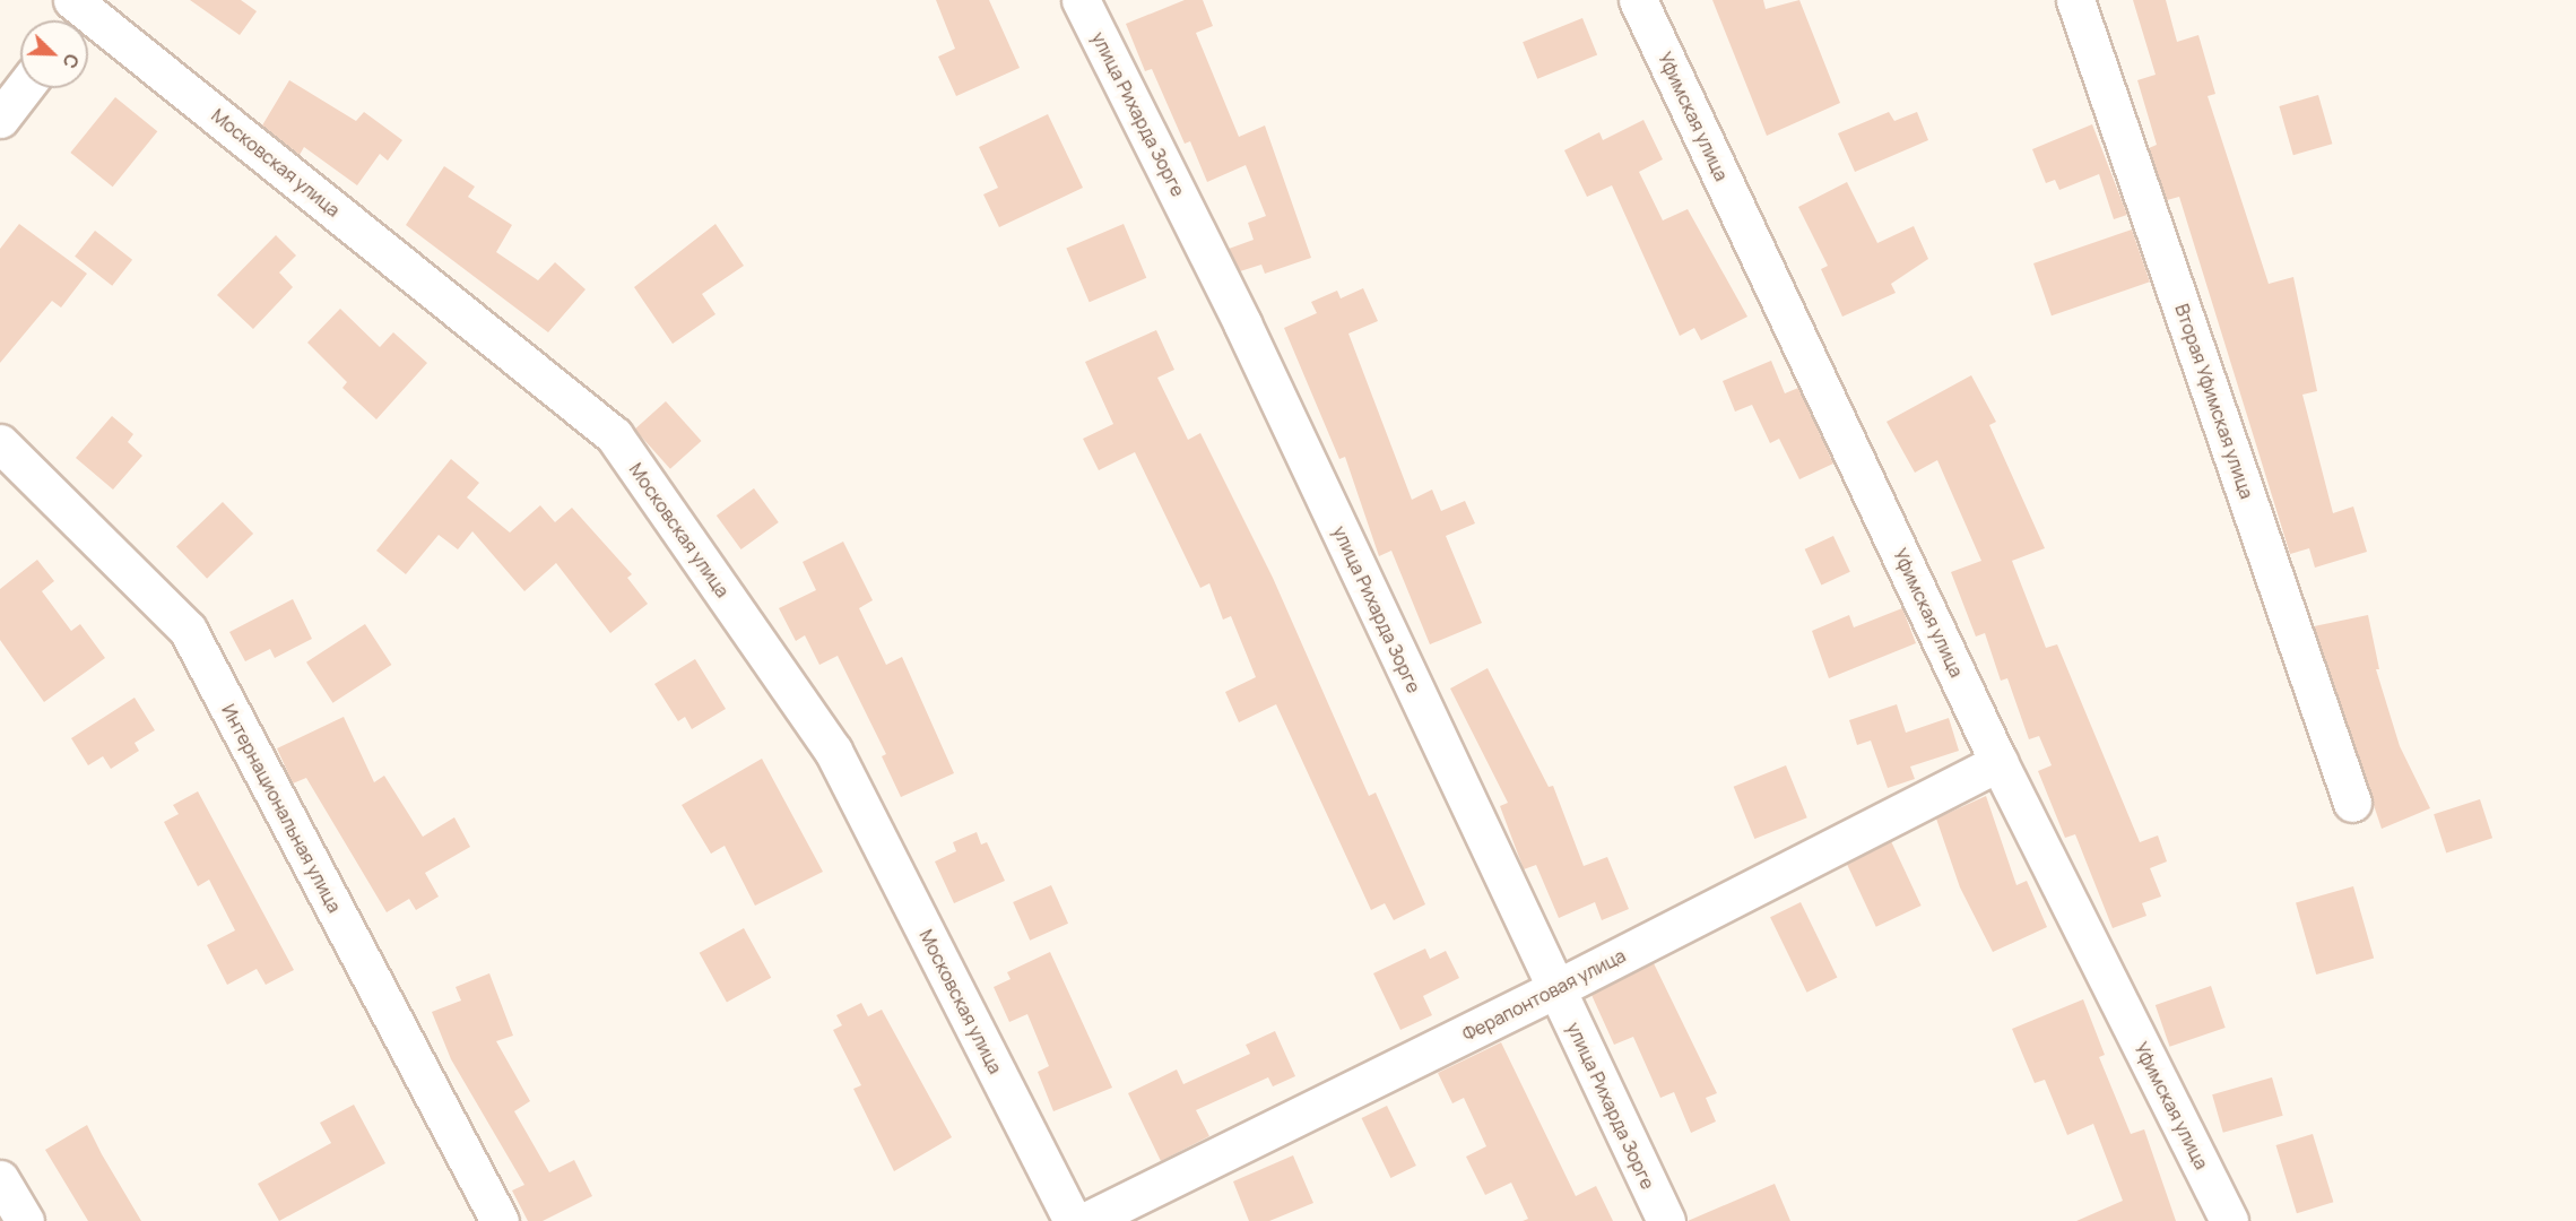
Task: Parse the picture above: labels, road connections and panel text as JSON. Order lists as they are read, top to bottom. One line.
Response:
{"streets":{"street":["улица Рихарда Зорге","Уфимская улица","Московская улица","Вторая Уфимская улица","Интернациональная улица","Ферапонтовая улица"]},"crossings":[["улица Рихарда Зорге","Ферапонтовая улица"],["Уфимская улица","Ферапонтовая улица"]],"north":"bottom right"}
